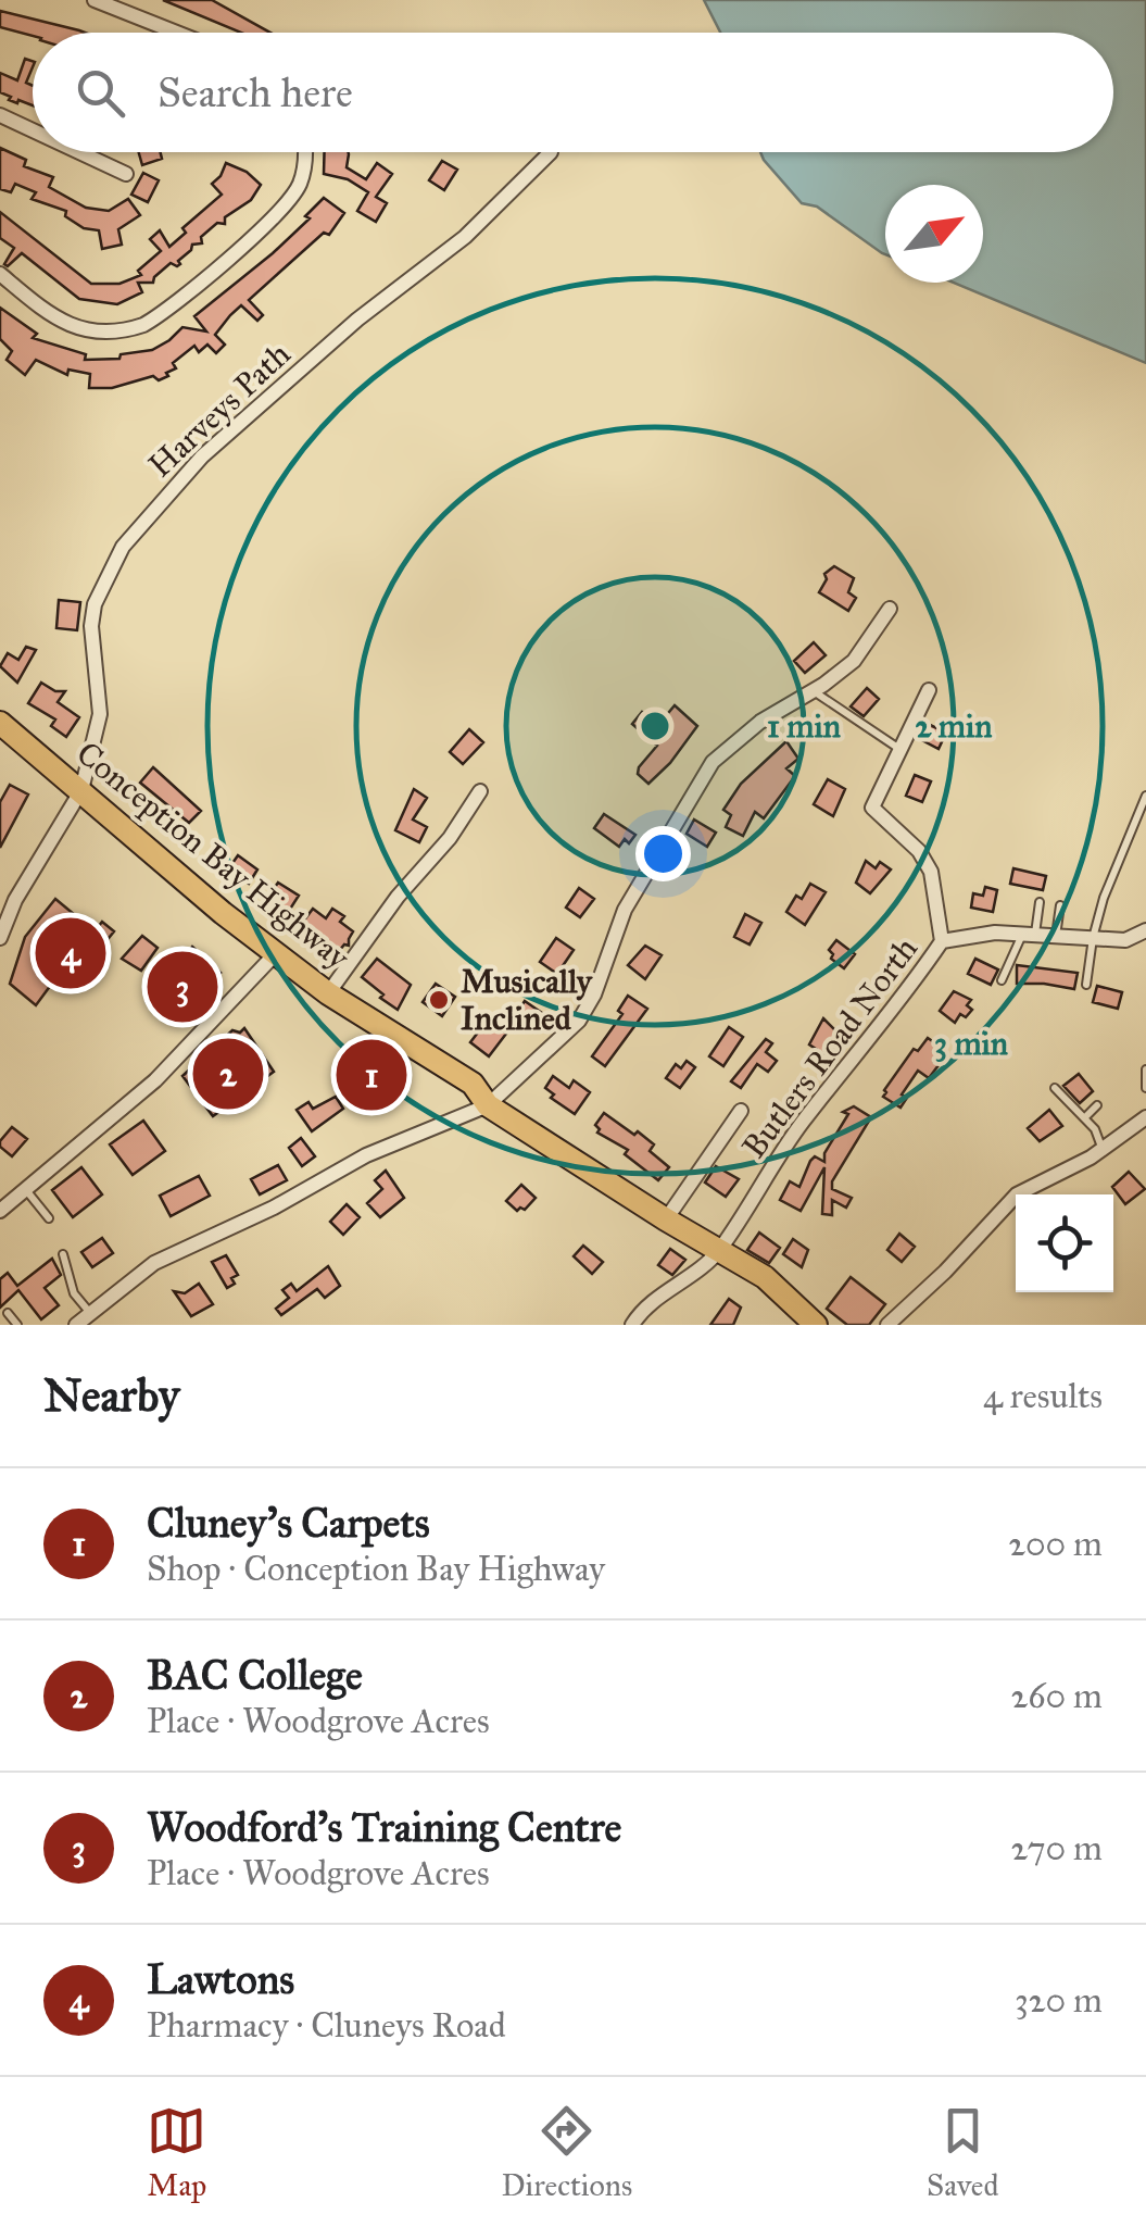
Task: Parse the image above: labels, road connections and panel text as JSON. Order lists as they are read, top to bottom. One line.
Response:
{"streets":{"main road":["Conception Bay Highway"],"street":["Harveys Path","Butlers Road North"]},"crossings":[["Harveys Path","Conception Bay Highway"],["Conception Bay Highway","Butlers Road North"]],"places":["Musically Inclined"],"north":"top right","page":{"search":"Search here","pins":["4","3","2","1"],"heading":["Nearby","4 results"],"list":[{"mark":"1","name":"Cluney's Carpets","note":"Shop · Conception Bay Highway","value":"200 m"},{"mark":"2","name":"BAC College","note":"Place · Woodgrove Acres","value":"260 m"},{"mark":"3","name":"Woodford's Training Centre","note":"Place · Woodgrove Acres","value":"270 m"},{"mark":"4","name":"Lawtons","note":"Pharmacy · Cluneys Road","value":"320 m"}],"nav":["Map","Directions","Saved"]},"rings":["1 min","2 min","3 min"]}
